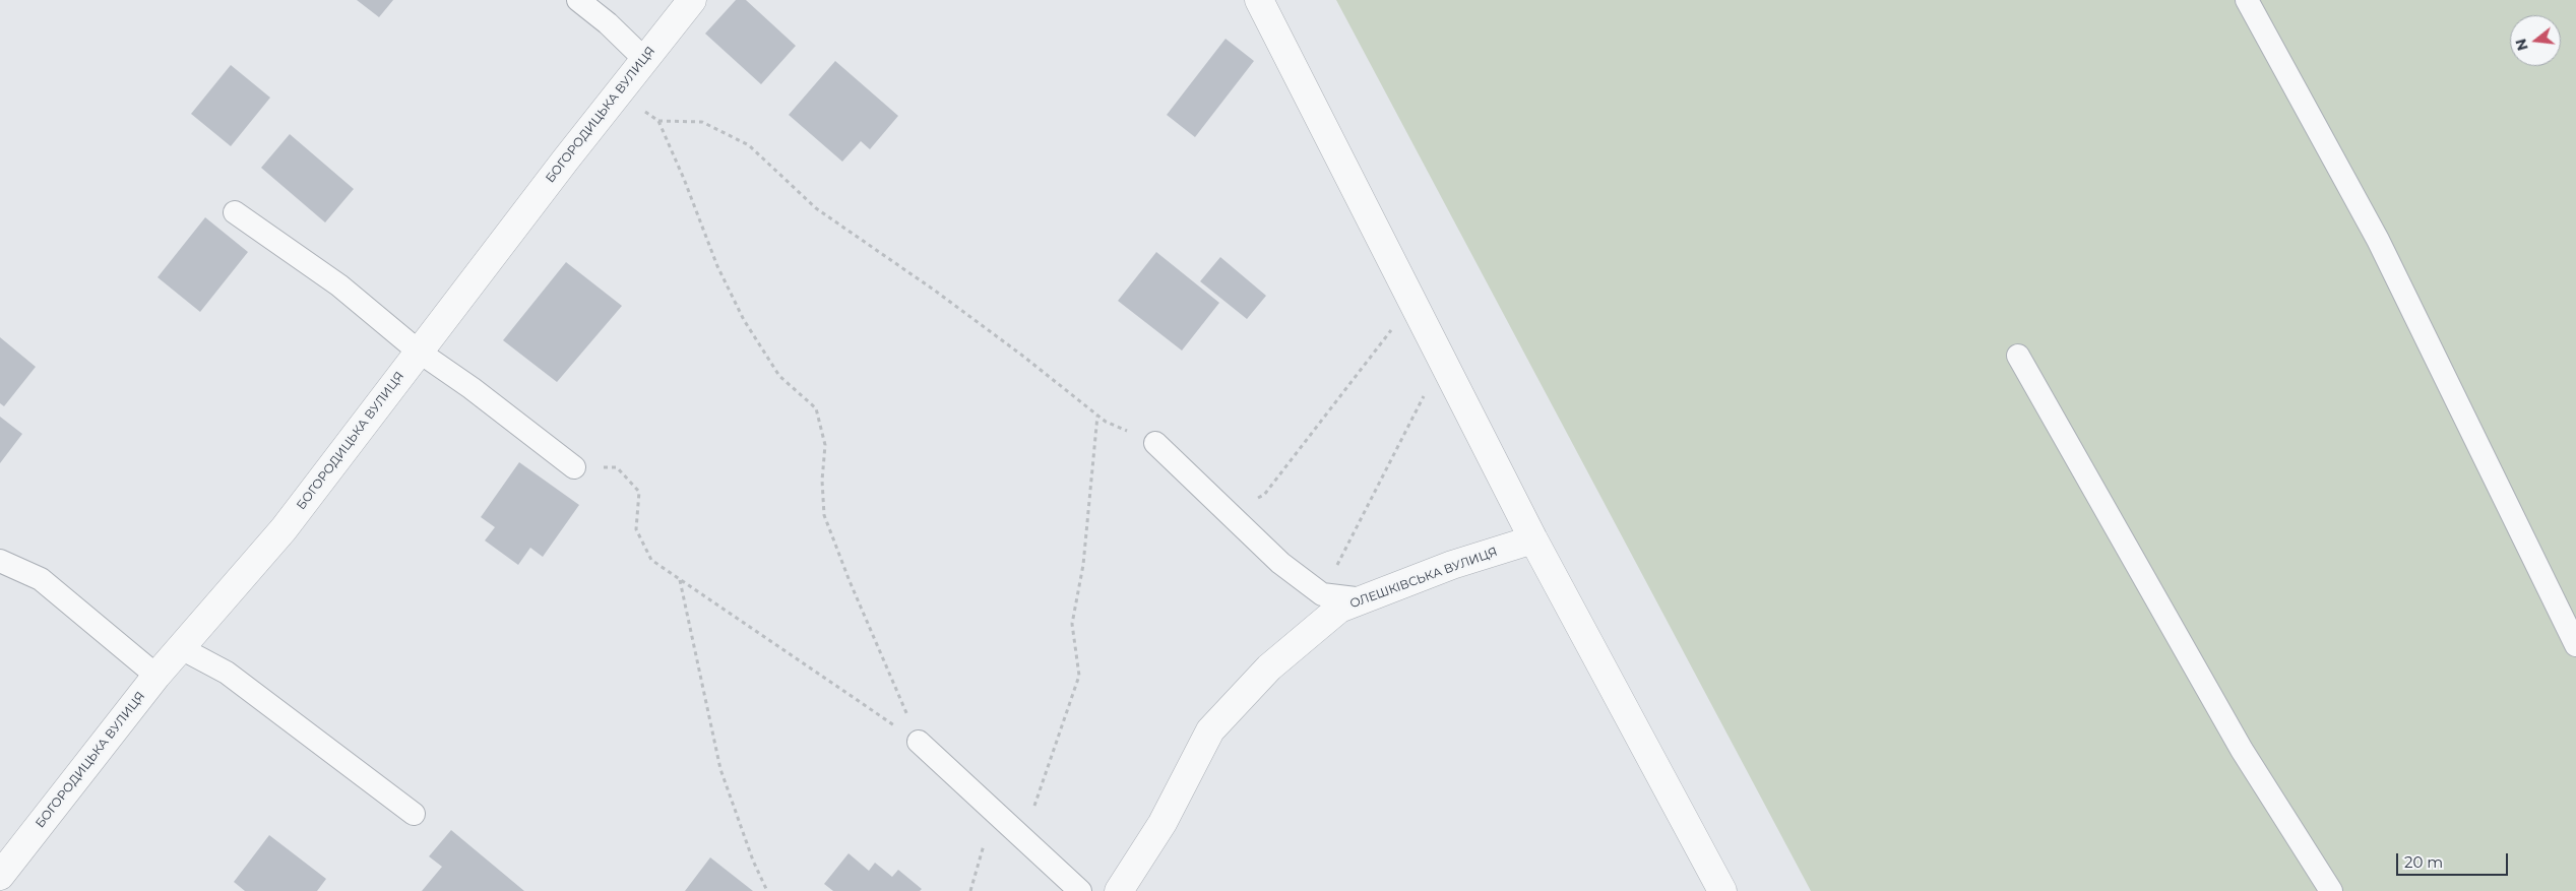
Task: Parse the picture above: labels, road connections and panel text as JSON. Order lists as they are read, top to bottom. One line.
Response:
{"streets":{"street":["БОГОРОДИЦЬКА ВУЛИЦЯ","ОЛЕШКІВСЬКА ВУЛИЦЯ"]},"scale_bar":"20 m","north":"left"}
